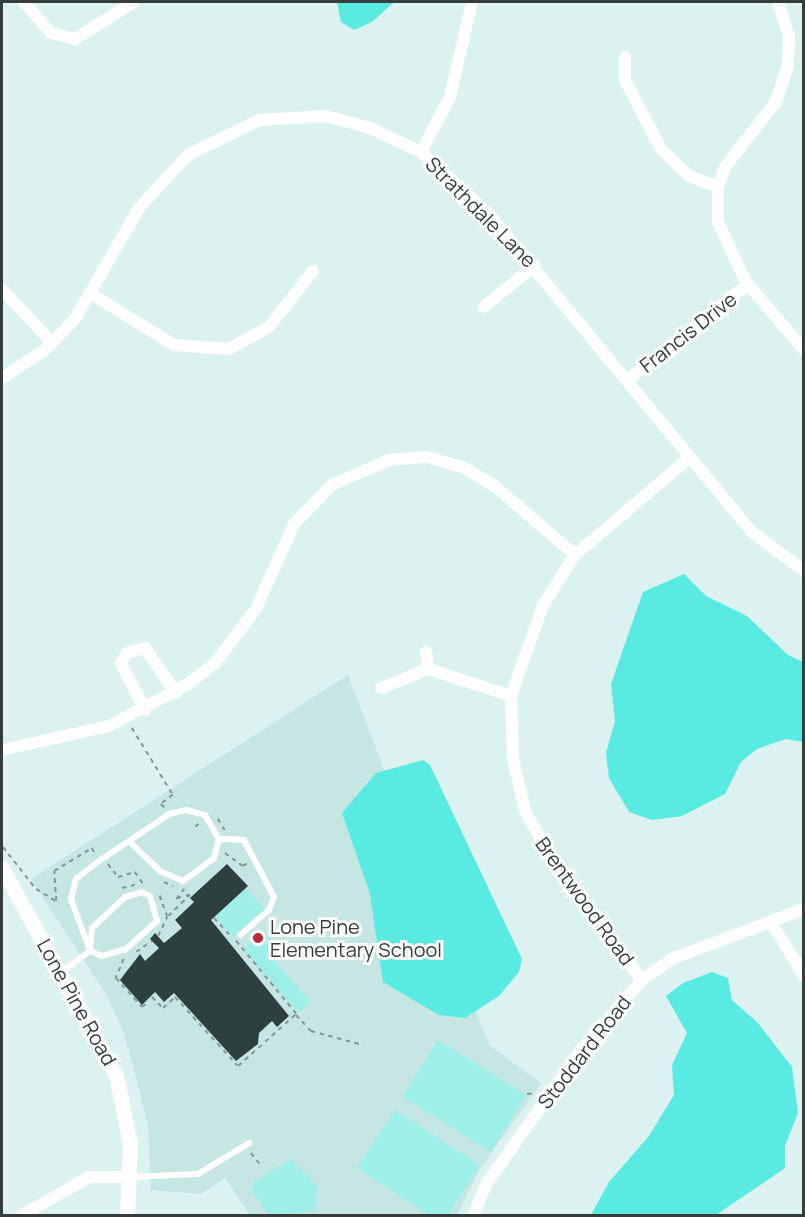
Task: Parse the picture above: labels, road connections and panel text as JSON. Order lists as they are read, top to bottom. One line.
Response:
{"streets":{"street":["Strathdale Lane","Francis Drive","Brentwood Road","Lone Pine Road","Stoddard Road"]},"crossings":[["Strathdale Lane","Francis Drive"],["Strathdale Lane","Brentwood Road"],["Brentwood Road","Stoddard Road"]],"places":["Lone Pine Elementary School"]}
